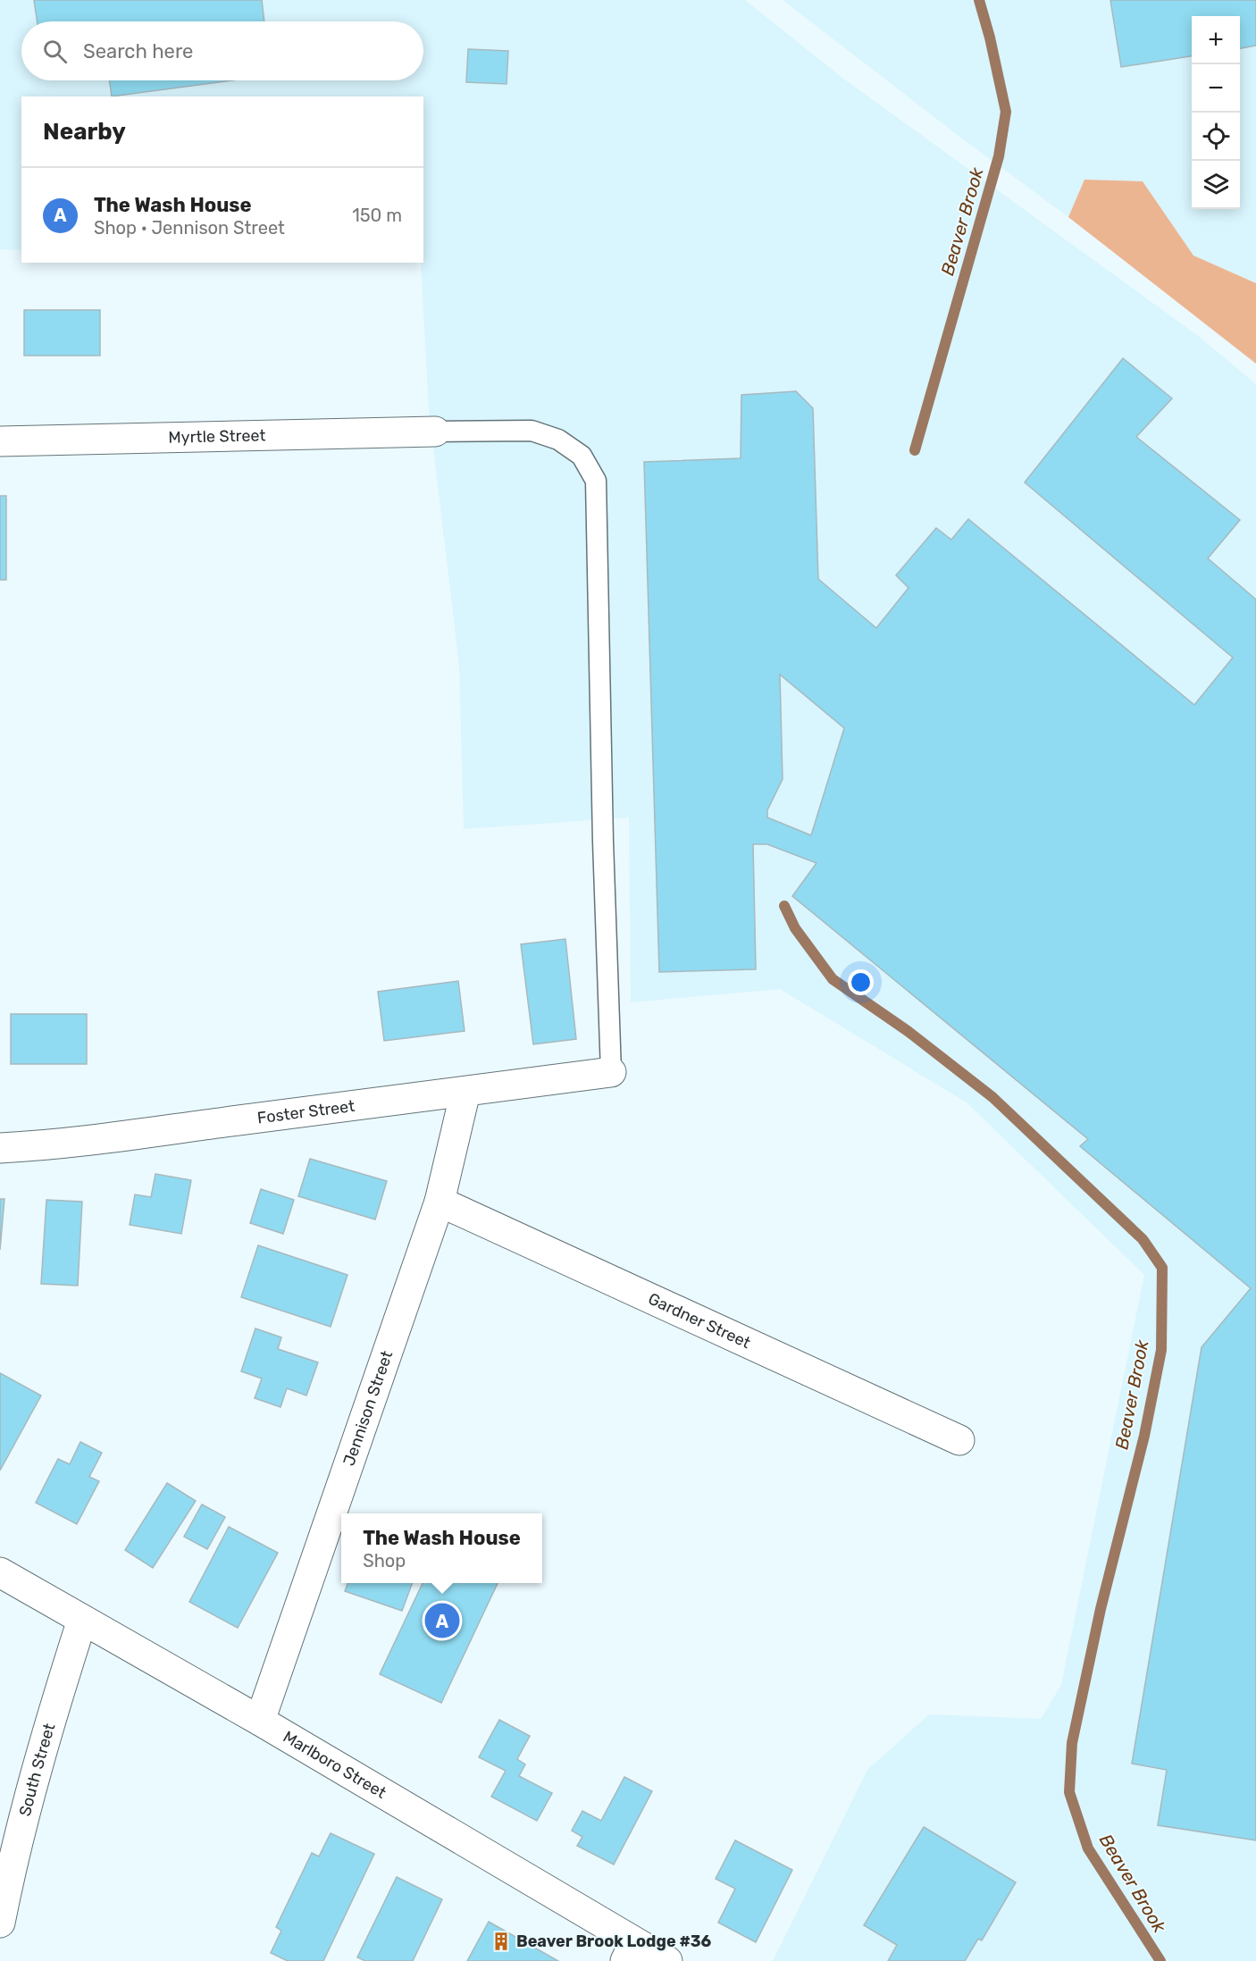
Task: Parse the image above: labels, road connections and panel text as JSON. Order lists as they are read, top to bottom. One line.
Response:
{"streets":{"street":["Myrtle Street","Foster Street","Gardner Street","Jennison Street","Marlboro Street","South Street"]},"crossings":[["Foster Street","Jennison Street"],["Gardner Street","Jennison Street"],["Jennison Street","Marlboro Street"],["Marlboro Street","South Street"]],"water":["Beaver Brook"],"places":{"building":["Beaver Brook Lodge #36"]},"page":{"map_buttons":["+","−"],"search":"Search here","heading":"Nearby","list":[{"mark":"A","name":"The Wash House","note":"Shop · Jennison Street","value":"150 m"}],"popup":["The Wash House","Shop"],"pins":"A"}}
